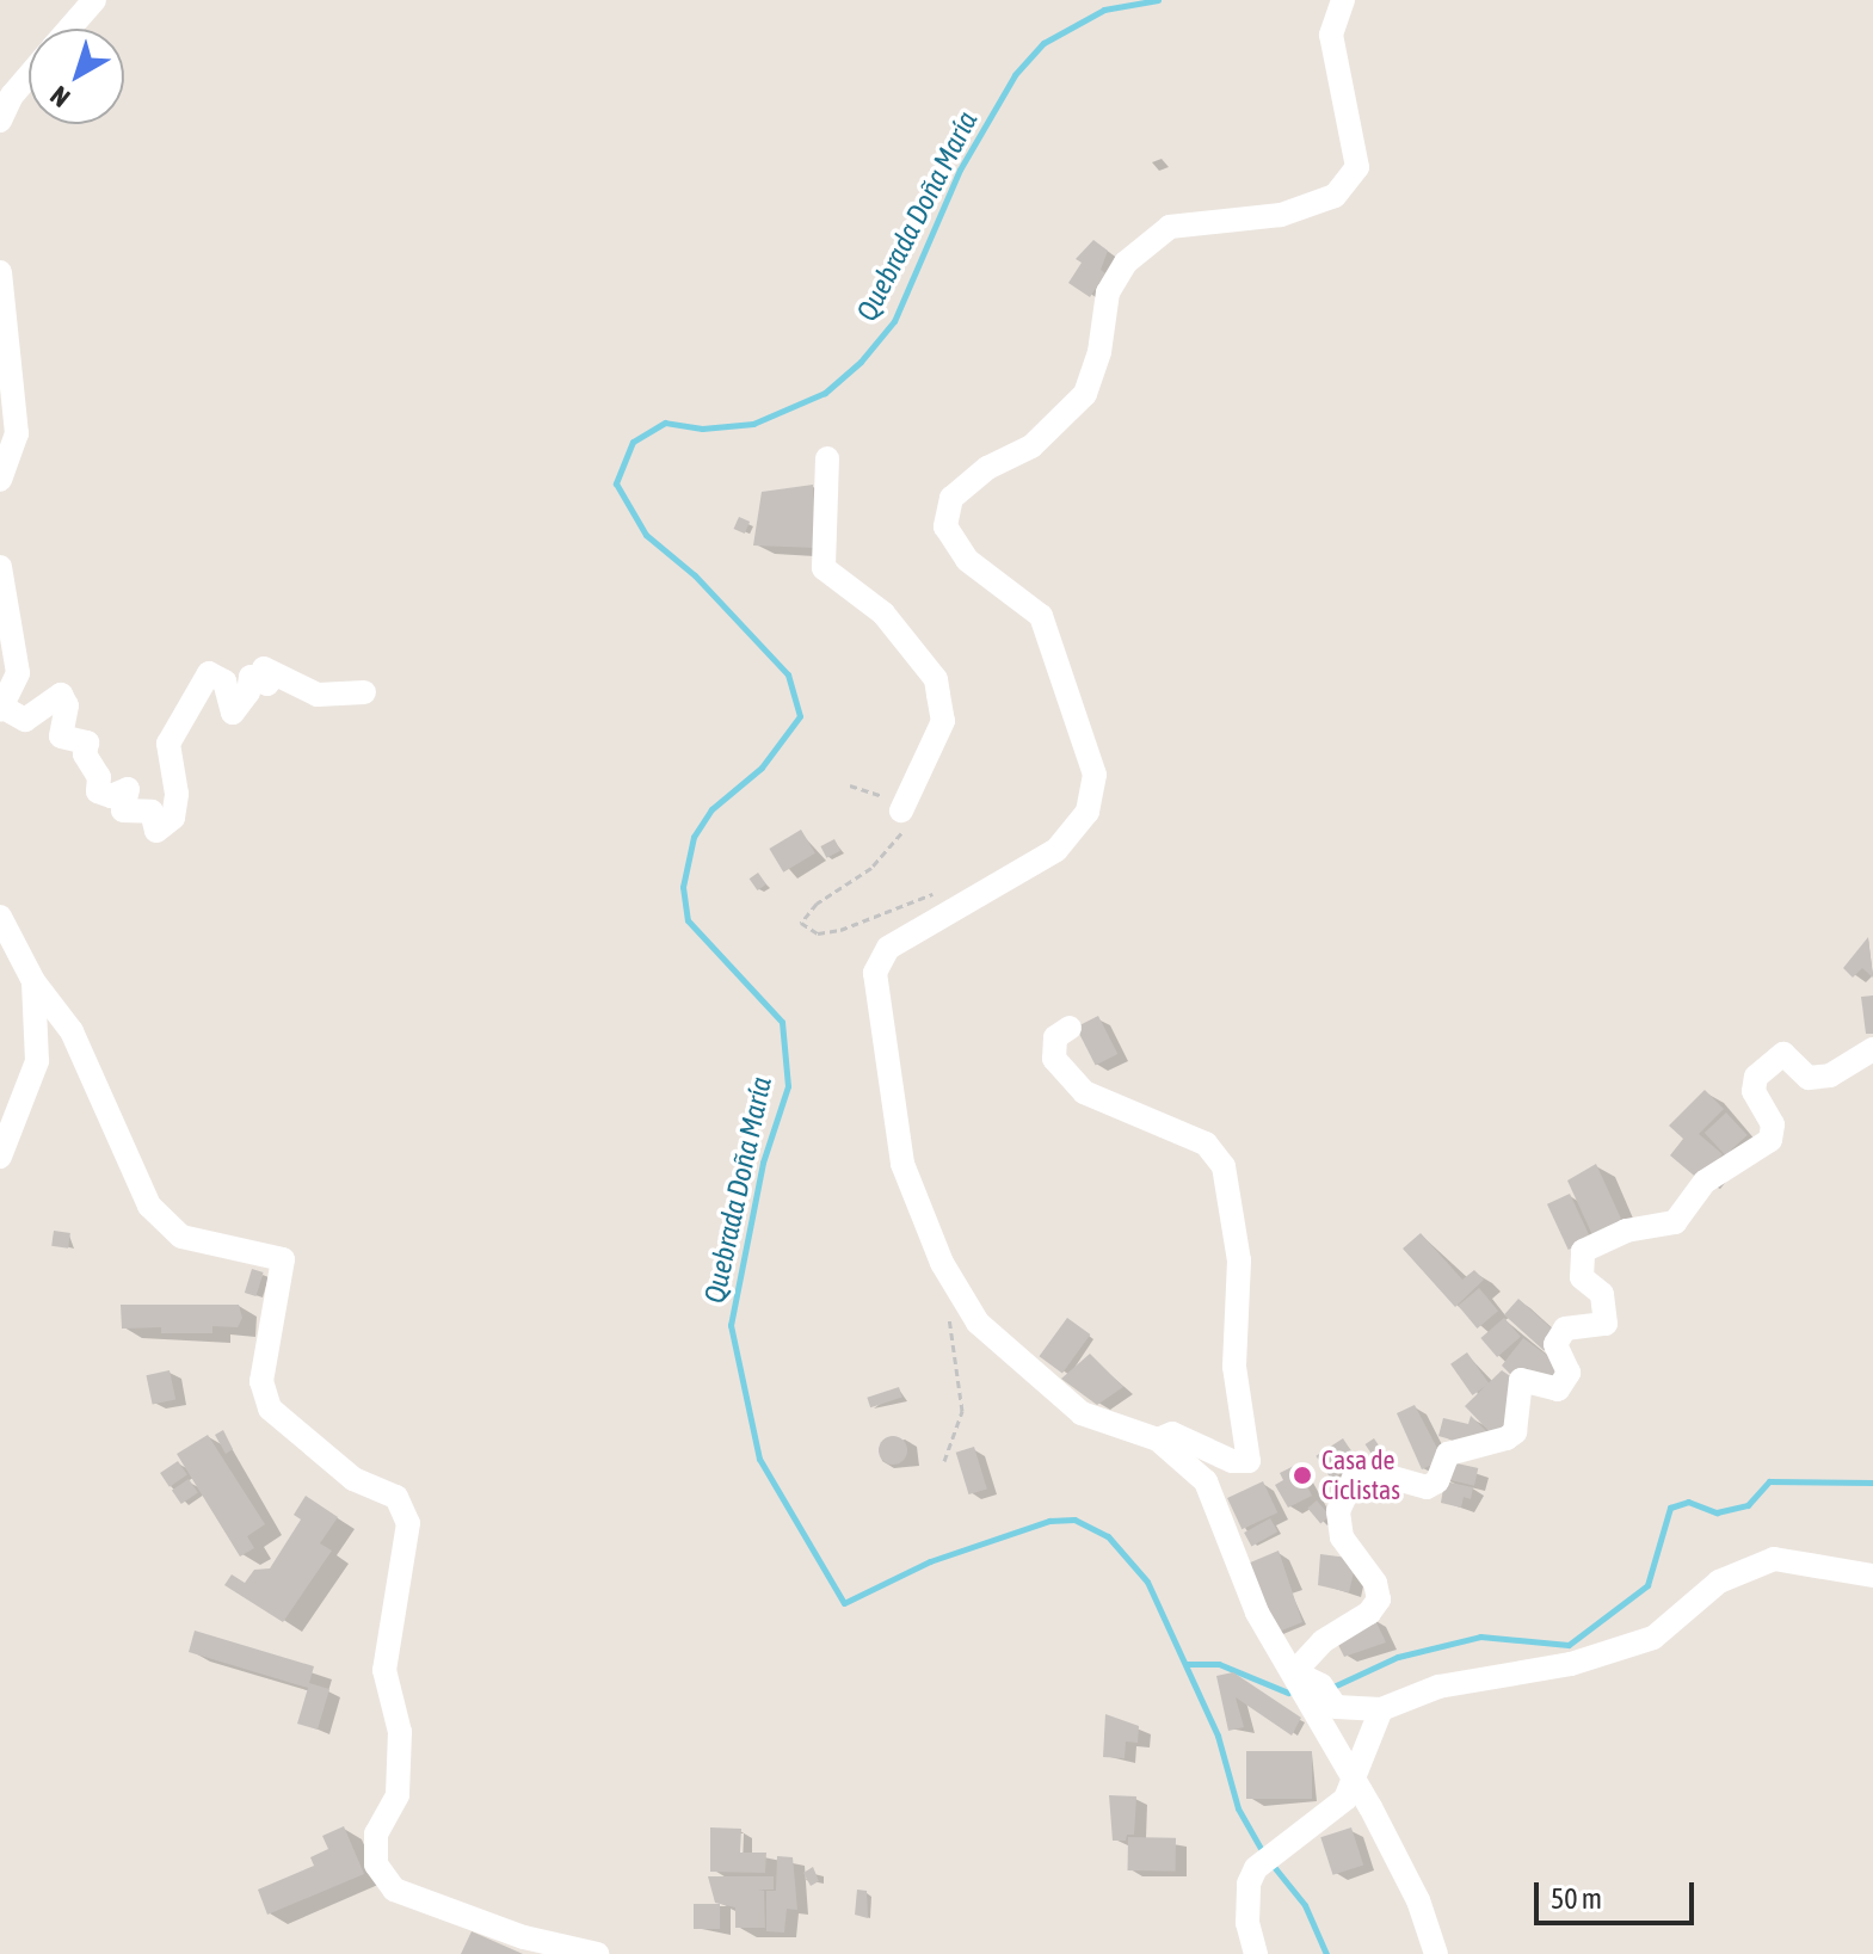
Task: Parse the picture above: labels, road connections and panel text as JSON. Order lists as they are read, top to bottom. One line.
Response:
{"water":["Quebrada Doña María"],"places":["Casa de Ciclistas"],"scale_bar":"50 m","north":"bottom left"}
